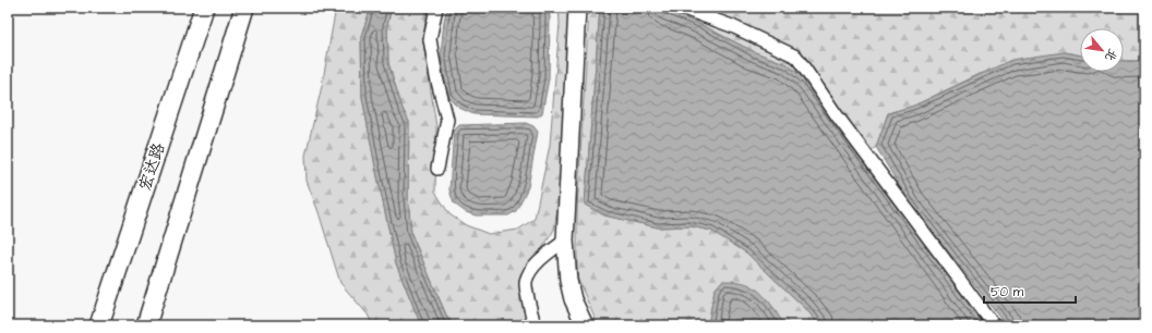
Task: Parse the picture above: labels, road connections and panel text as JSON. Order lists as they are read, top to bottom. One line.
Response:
{"streets":{"main road":["宏达路"]},"scale_bar":"50 m","north":"bottom right"}
